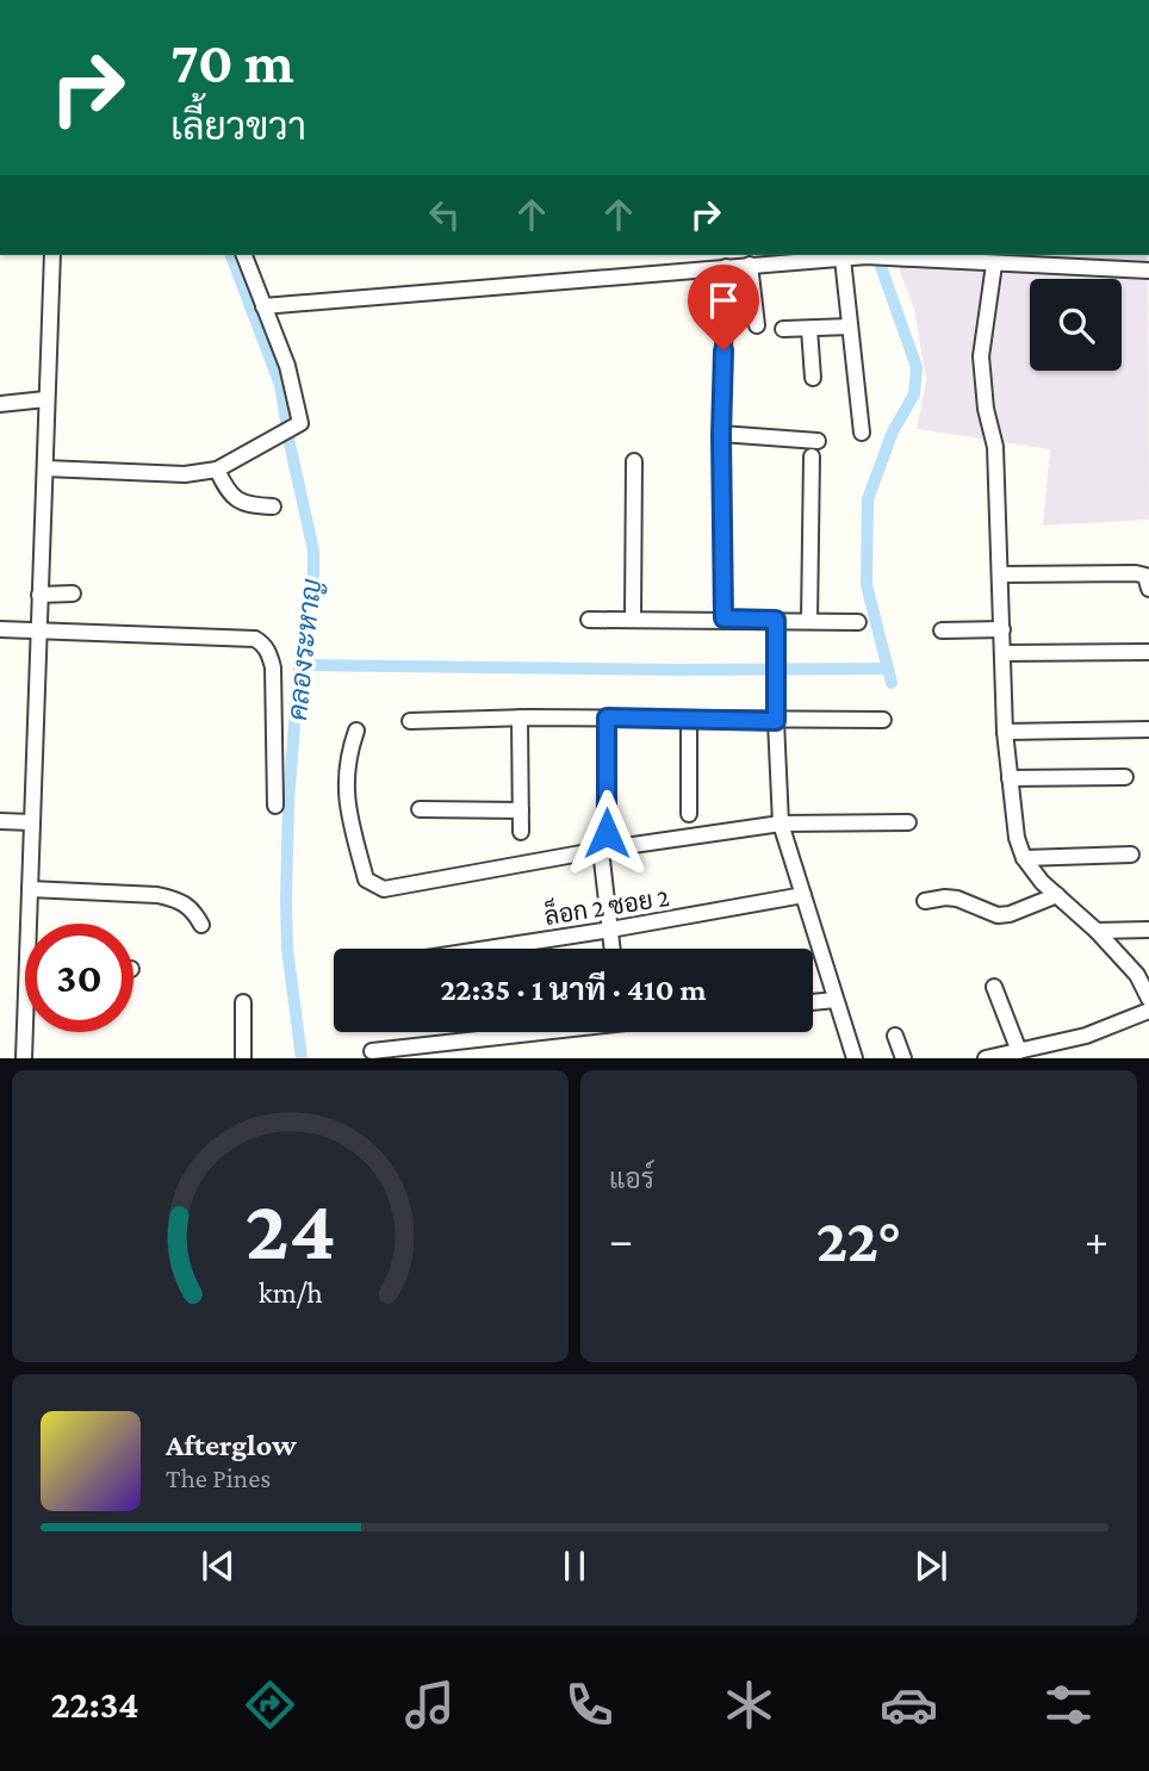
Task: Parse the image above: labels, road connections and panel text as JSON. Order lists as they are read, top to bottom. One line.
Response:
{"streets":{"street":["ล็อก 2 ซอย 2"]},"water":["คลองระหาญ"],"page":{"turn":["70 m","เลี้ยวขวา"],"limit":"30","trip":"22:35 · 1 นาที · 410 m","tile":"แอร์","heat":["−","22°","+"],"song":["Afterglow","The Pines"],"tabs":"22:34","gauge":["24","km/h"]}}
